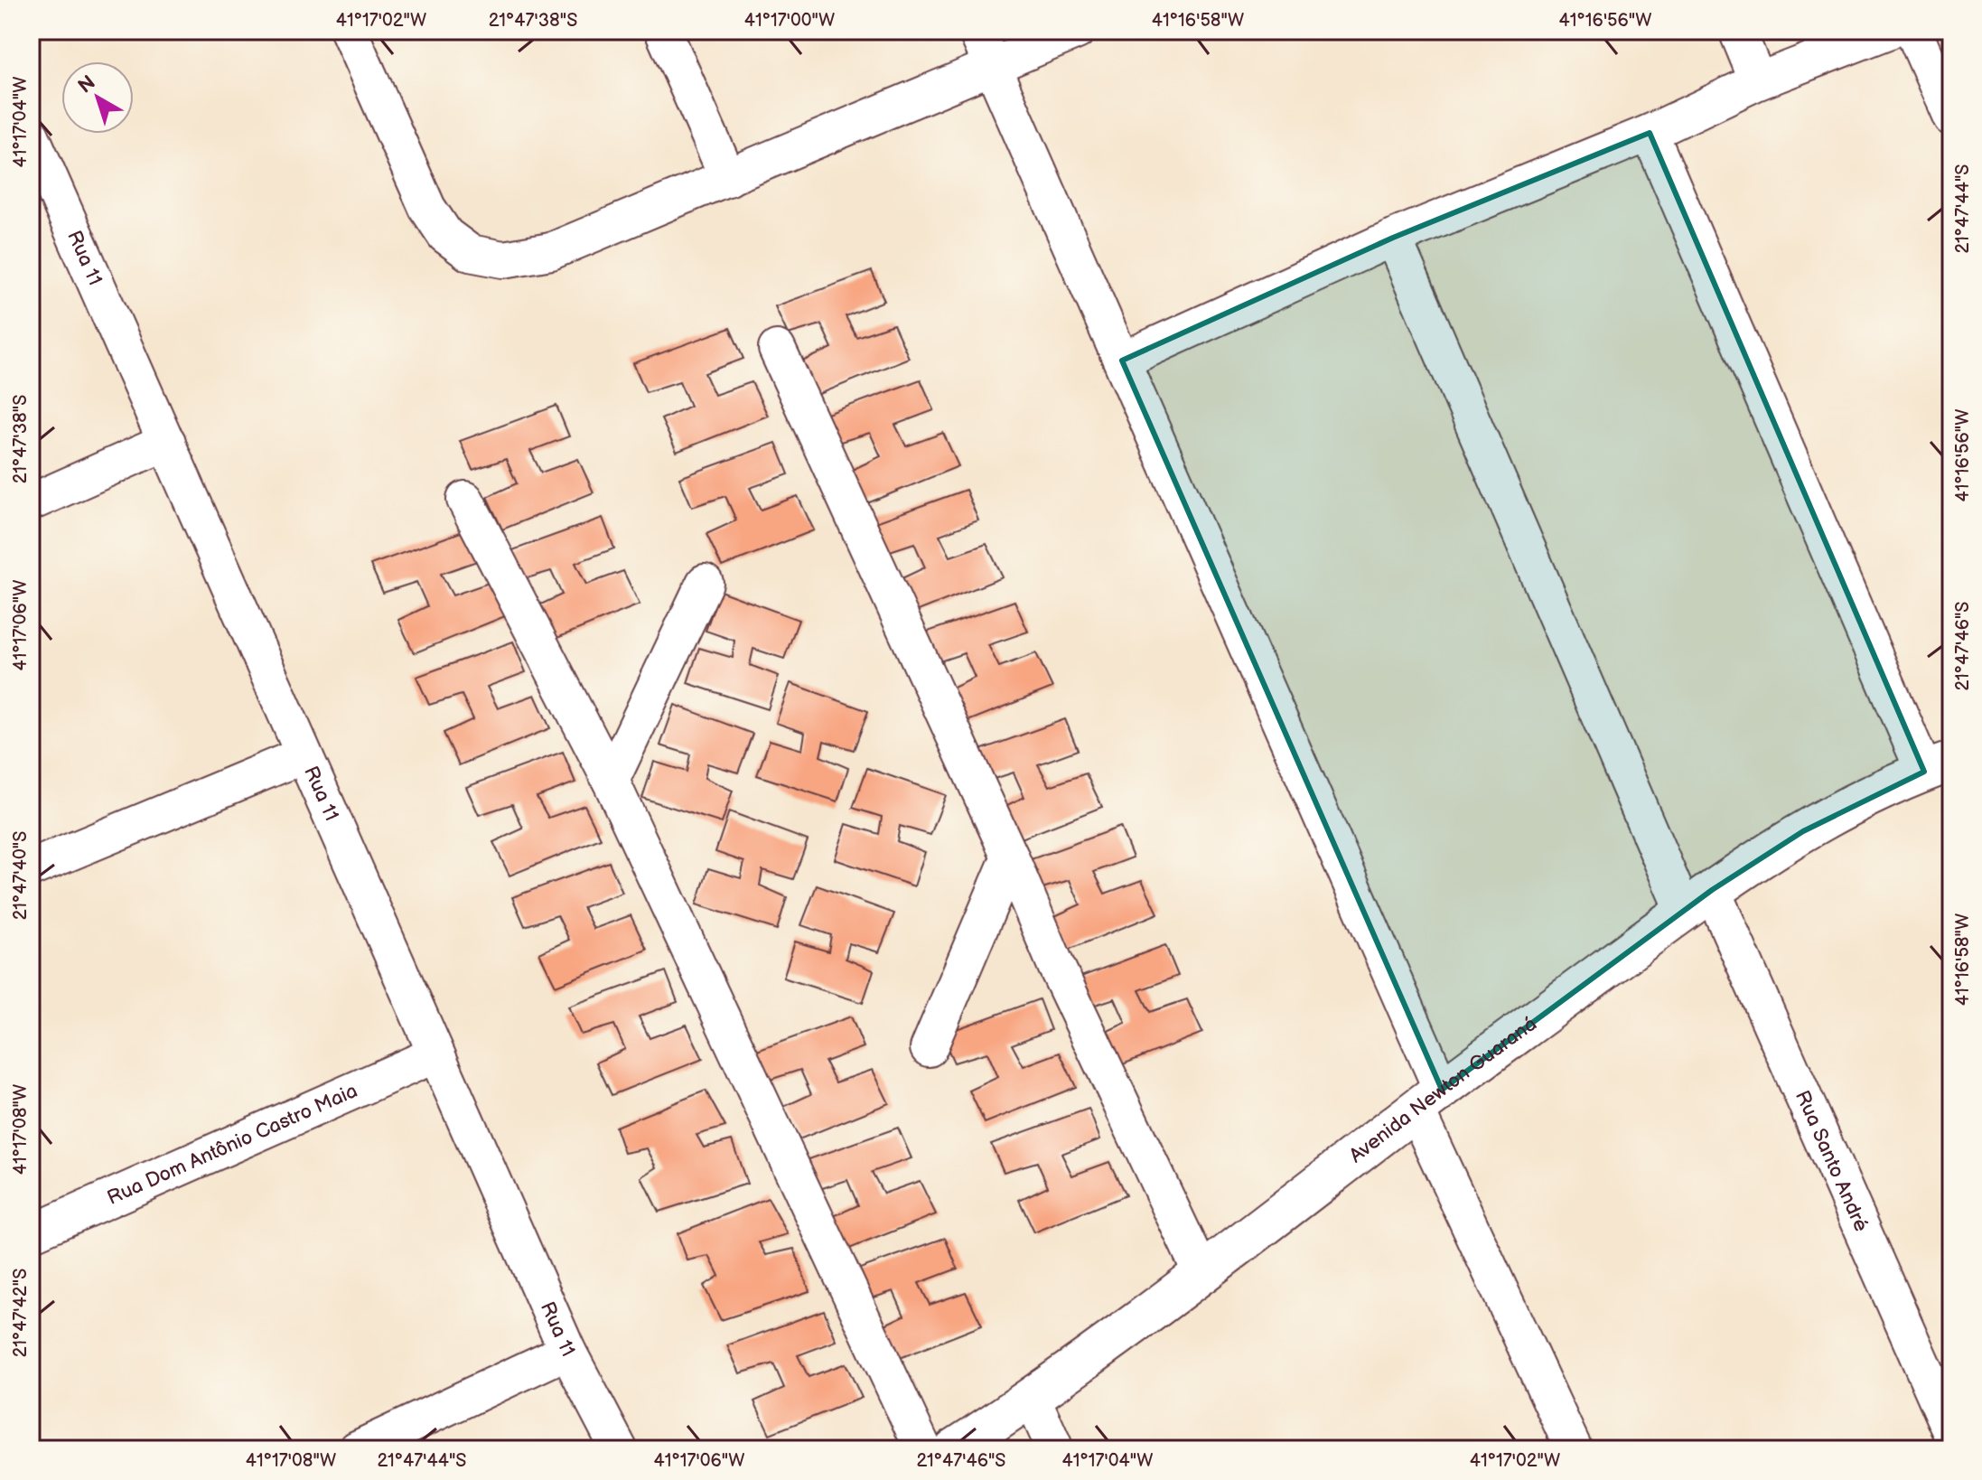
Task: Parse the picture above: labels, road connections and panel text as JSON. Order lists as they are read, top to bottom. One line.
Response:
{"streets":{"main road":["Avenida Newton Guaraná"],"street":["Rua 11","Rua Dom Antônio Castro Maia","Rua Santo André"]},"crossings":[["Rua 11","Rua Dom Antônio Castro Maia"],["Avenida Newton Guaraná","Rua Santo André"]],"north":"top left","coordinates":["41°17'02\"W","21°47'38\"S","41°17'00\"W","41°16'58\"W","41°16'56\"W","41°17'04\"W","21°47'44\"S","41°17'06\"W","21°47'46\"S","21°47'40\"S","41°17'08\"W","21°47'42\"S"]}
